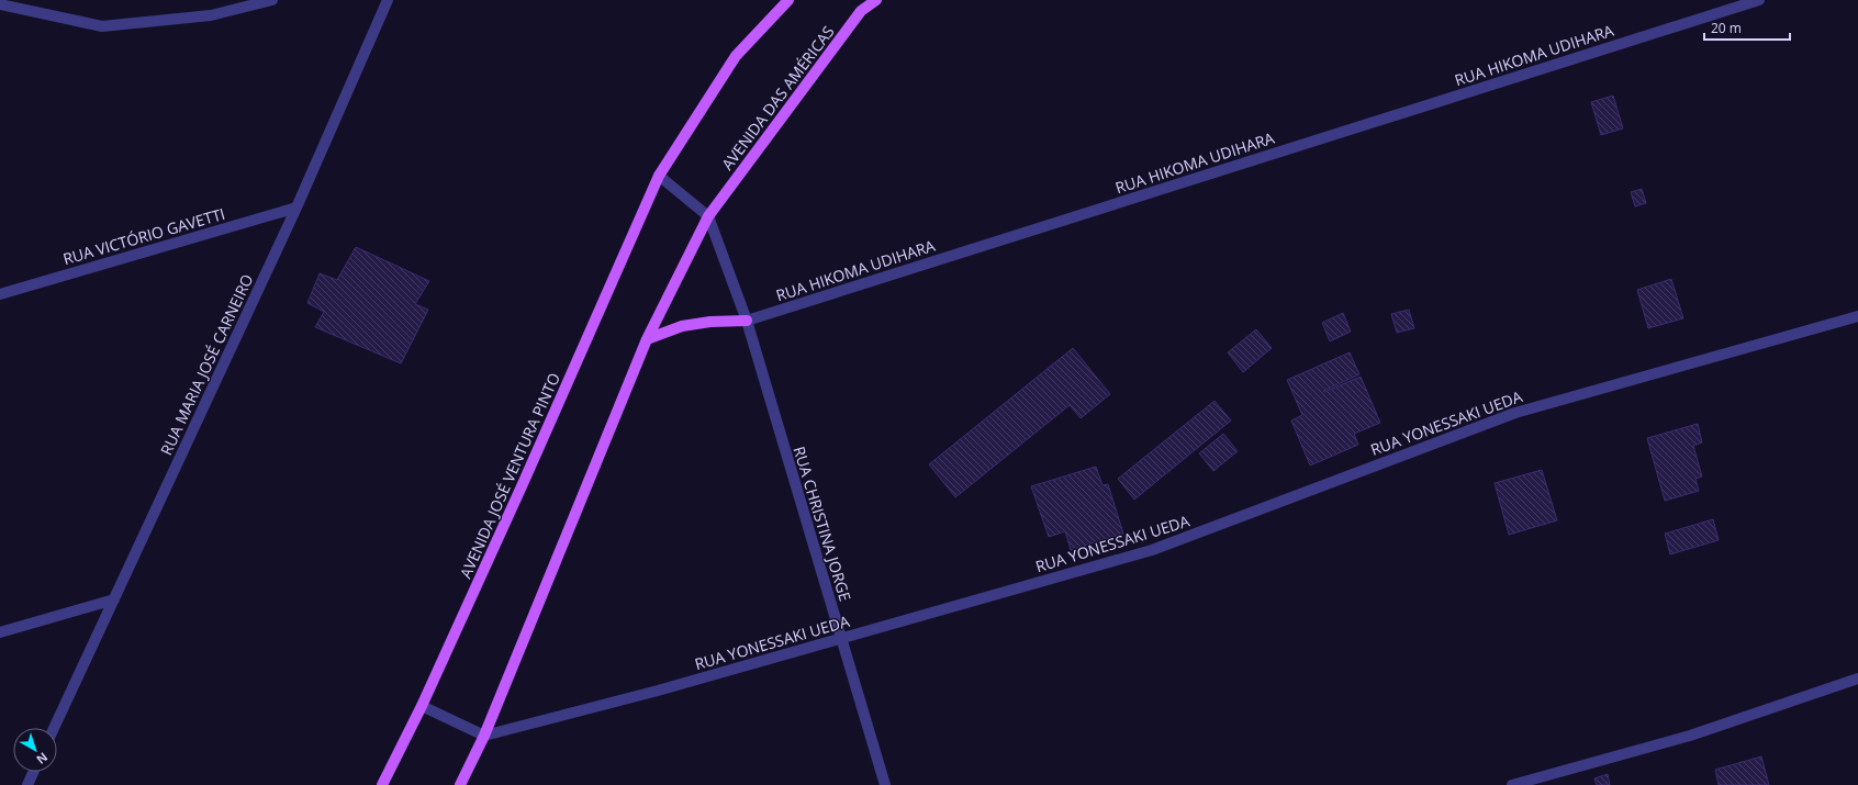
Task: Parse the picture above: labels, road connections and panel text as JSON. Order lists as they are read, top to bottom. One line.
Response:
{"streets":{"main road":["AVENIDA DAS AMÉRICAS","AVENIDA JOSÉ VENTURA PINTO"],"street":["RUA HIKOMA UDIHARA","RUA VICTÓRIO GAVETTI","RUA MARIA JOSÉ CARNEIRO","RUA YONESSAKI UEDA","RUA CHRISTINA JORGE"]},"crossings":[["RUA HIKOMA UDIHARA","RUA CHRISTINA JORGE"],["RUA VICTÓRIO GAVETTI","RUA MARIA JOSÉ CARNEIRO"],["RUA YONESSAKI UEDA","RUA CHRISTINA JORGE"]],"scale_bar":"20 m","north":"bottom right"}
